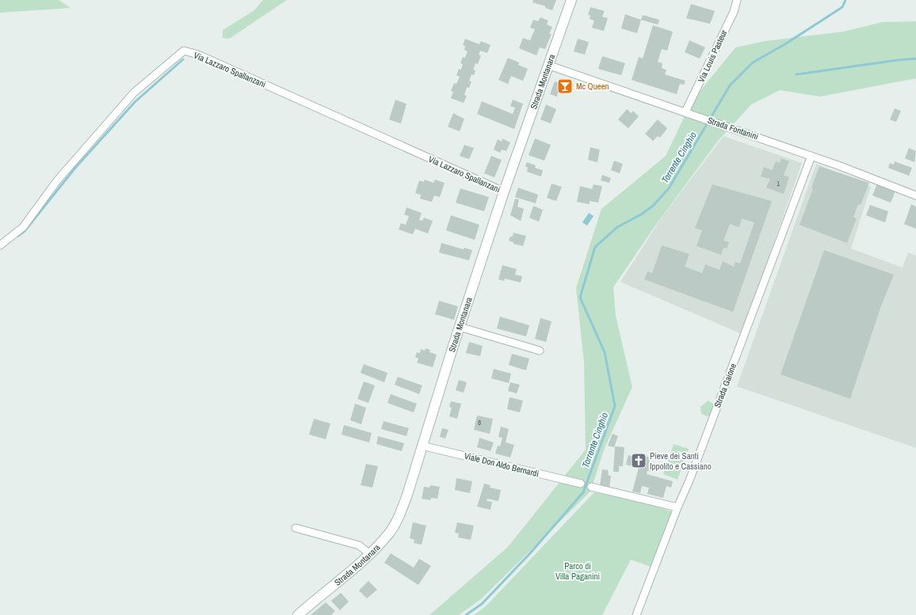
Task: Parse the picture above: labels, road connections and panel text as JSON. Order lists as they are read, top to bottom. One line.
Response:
{"streets":{"main road":["Strada Montanara"],"street":["Via Louis Pasteur","Via Lazzaro Spallanzani","Strada Fontanini","Strada Gaione","Viale Don Aldo Bernardi"]},"crossings":[["Via Louis Pasteur","Strada Fontanini"],["Via Lazzaro Spallanzani","Strada Montanara"],["Strada Montanara","Strada Fontanini"],["Strada Montanara","Viale Don Aldo Bernardi"],["Strada Fontanini","Strada Gaione"]],"water":["Torrente Cinghio"],"parks":["Parco di Villa Paganini"],"places":{"bar":["Mc Queen"],"church":["Pieve dei Santi Ippolito e Cassiano"]},"house_numbers":["1","8"]}
